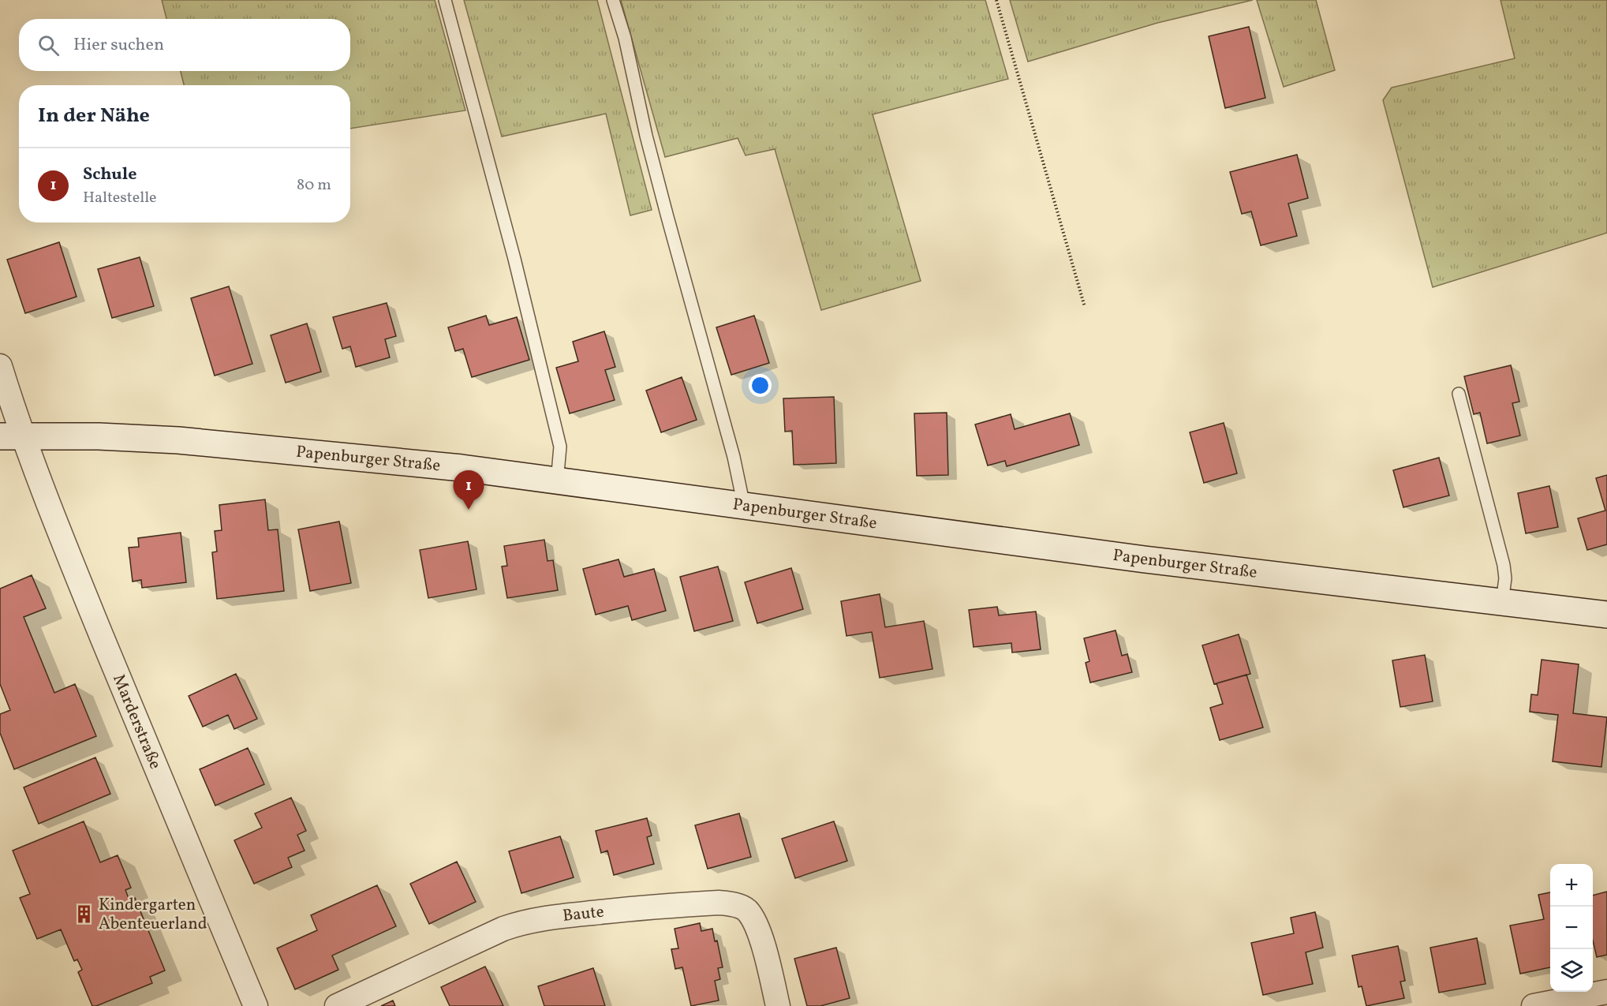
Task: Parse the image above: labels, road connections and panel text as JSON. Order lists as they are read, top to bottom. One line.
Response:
{"streets":{"street":["Papenburger Straße","Marderstraße","Baute"]},"crossings":[["Papenburger Straße","Marderstraße"]],"places":{"building":["Kindergarten Abenteuerland"]},"page":{"search":"Hier suchen","heading":"In der Nähe","list":[{"mark":"1","name":"Schule","note":"Haltestelle","value":"80 m"}],"pins":"1","map_buttons":["+","−"]}}
